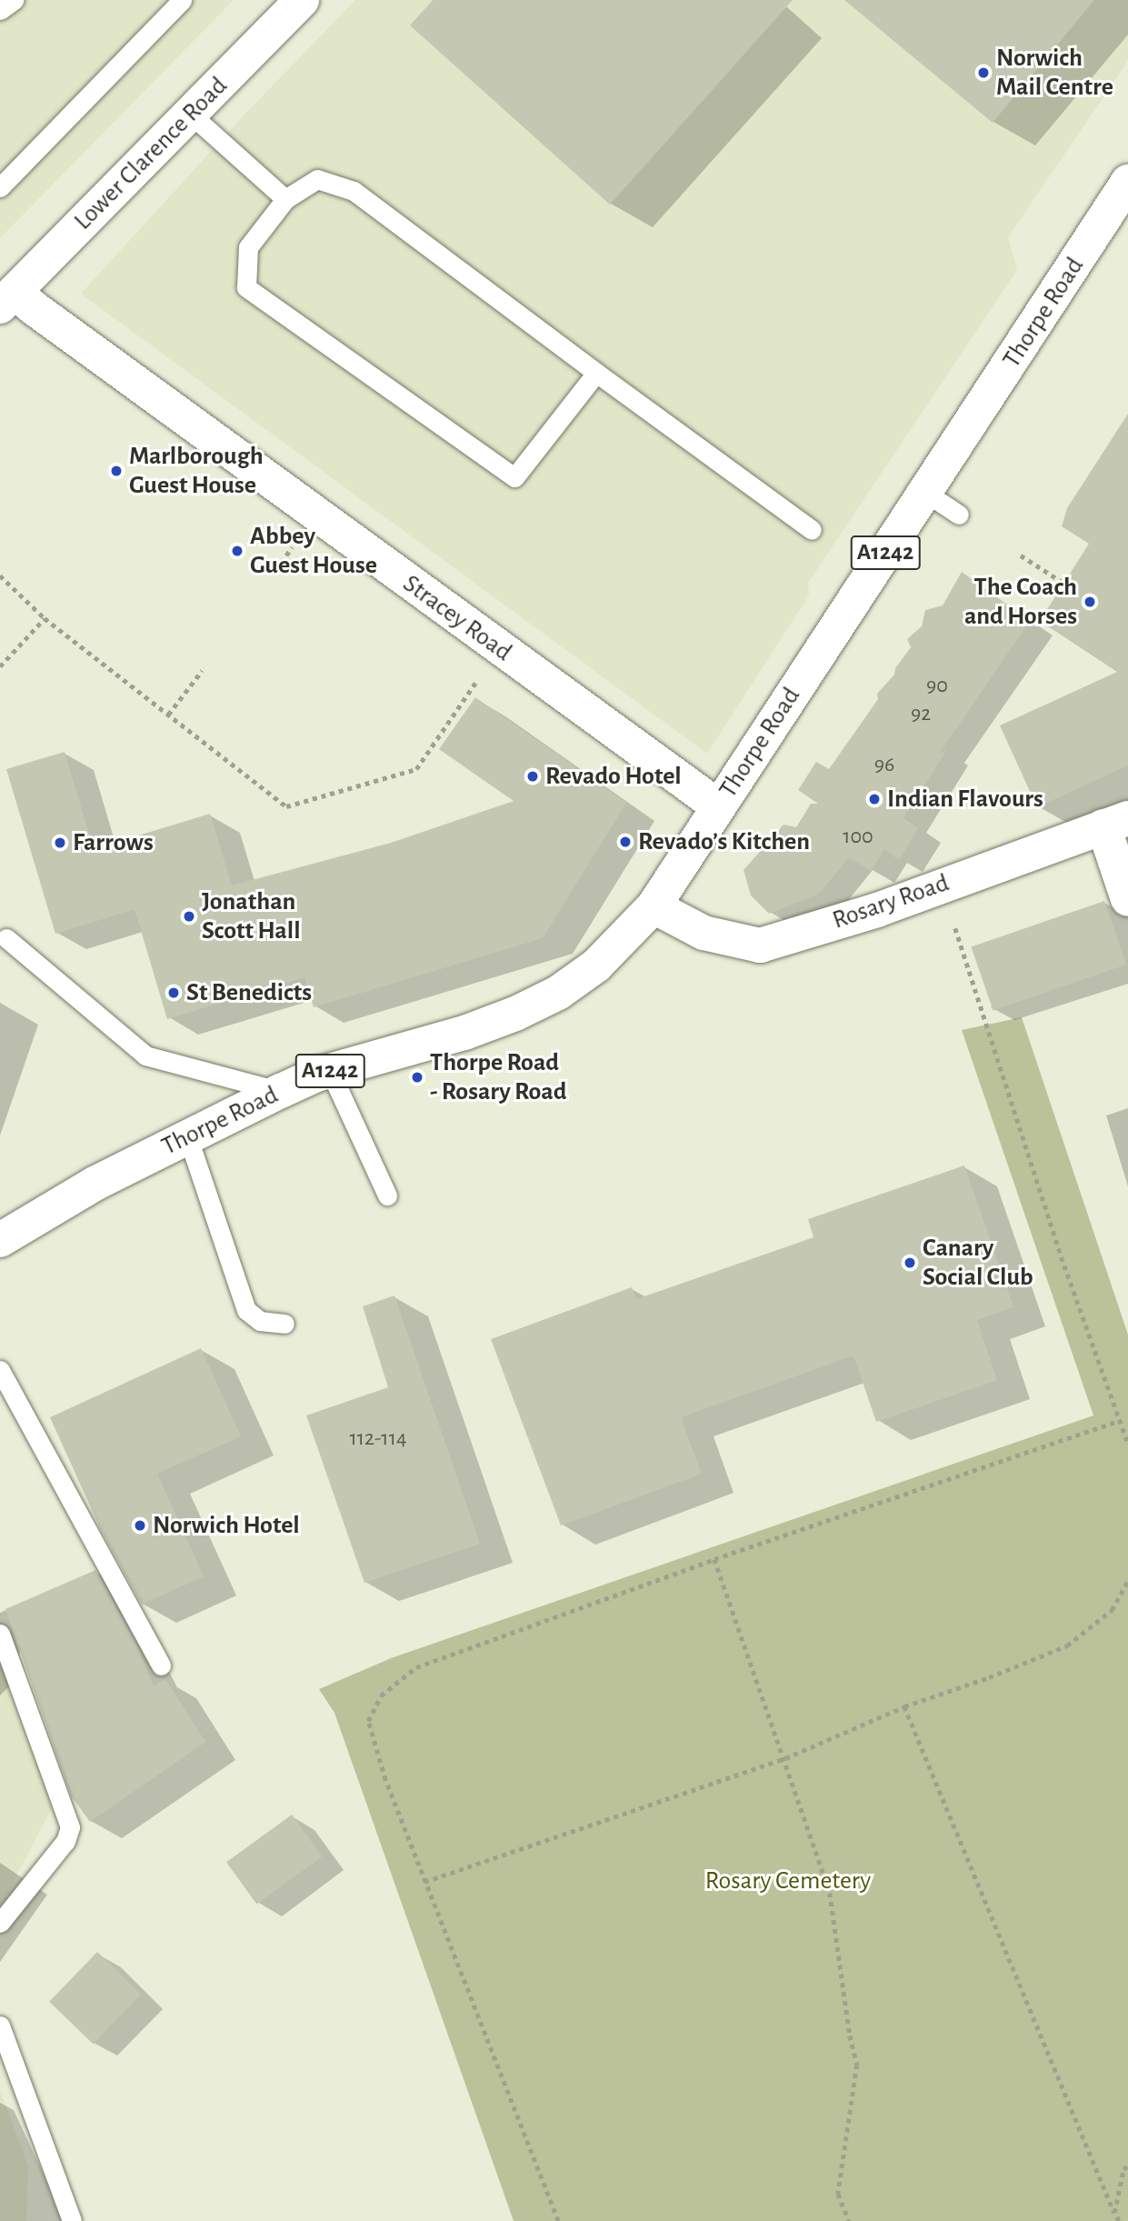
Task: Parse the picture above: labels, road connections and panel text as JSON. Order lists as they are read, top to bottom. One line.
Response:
{"streets":{"street":["Lower Clarence Road","Thorpe Road","A1242","Stracey Road","Rosary Road"]},"crossings":[["Lower Clarence Road","Stracey Road"],["Thorpe Road","Stracey Road"],["Thorpe Road","Rosary Road"]],"parks":["Rosary Cemetery"],"places":["Norwich Mail Centre","Marlborough Guest House","Abbey Guest House","The Coach and Horses","Revado Hotel","Indian Flavours","Revado’s Kitchen","Farrows","Jonathan Scott Hall","St Benedicts","Thorpe Road - Rosary Road","Canary Social Club","Norwich Hotel"],"house_numbers":["90","92","96","100","112-114"]}
